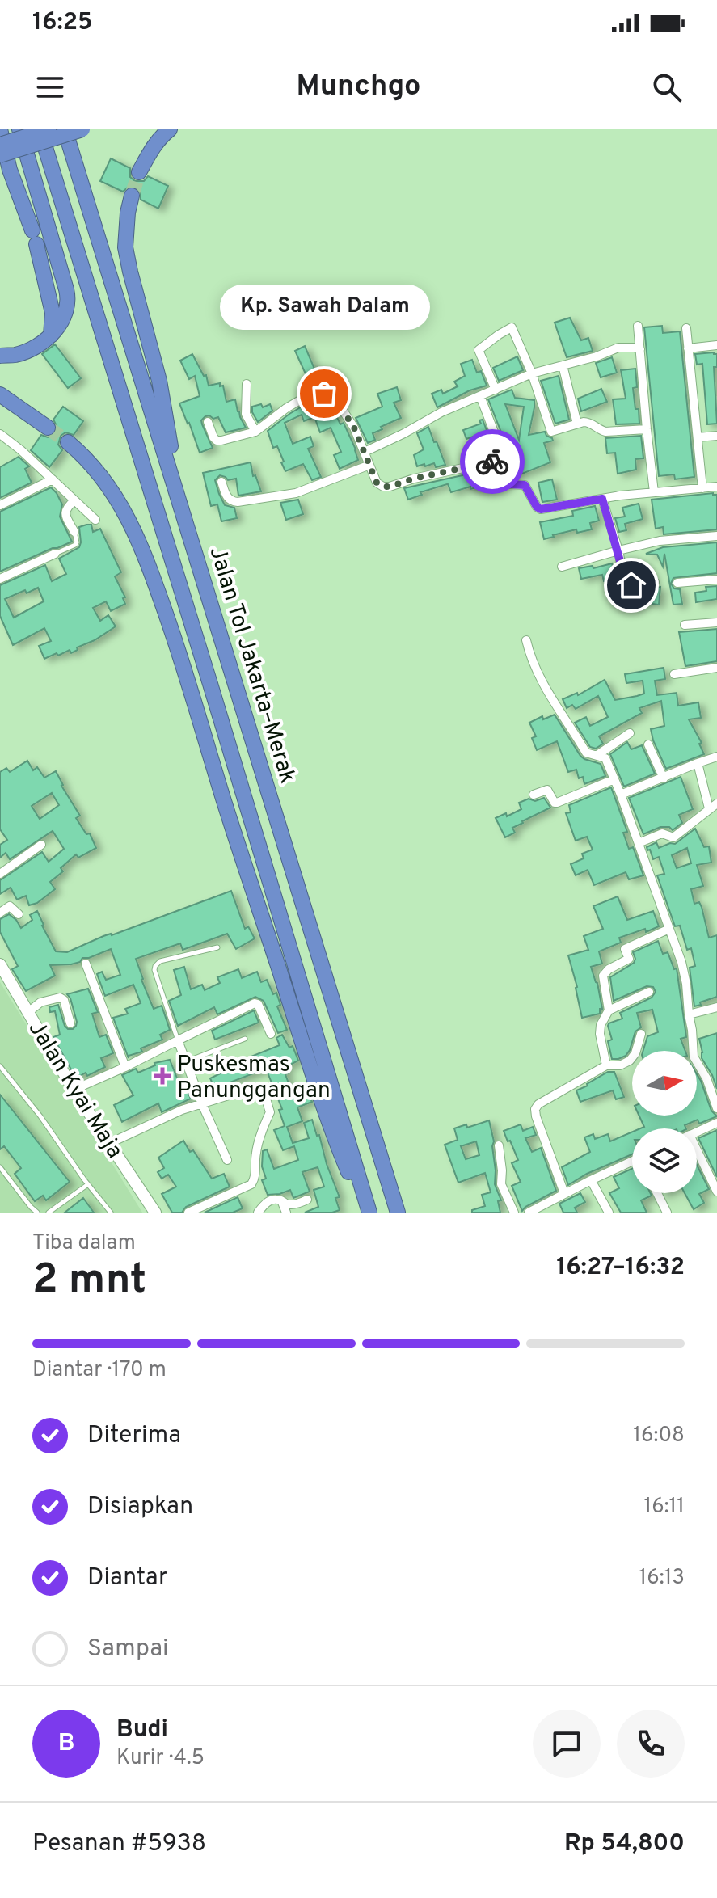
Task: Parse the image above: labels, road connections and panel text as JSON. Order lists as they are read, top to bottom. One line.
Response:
{"streets":{"highway":["Jalan Tol Jakarta–Merak"],"main road":["Jalan Kyai Maja"]},"places":{"other":["Kp. Sawah Dalam"],"health":["Puskesmas Panunggangan"]},"north":"right","page":{"status":"16:25","header":"Munchgo","bubble":"Kp. Sawah Dalam","heading":["2 mnt","Tiba dalam","16:27–16:32"],"panel":["Budi","Kurir · 4.5","Pesanan #5938","Rp 54,800"],"bar":"Diantar · 170 m","list":[["Diterima","16:08"],["Disiapkan","16:11"],["Diantar","16:13"],"Sampai"],"round":"B"}}
